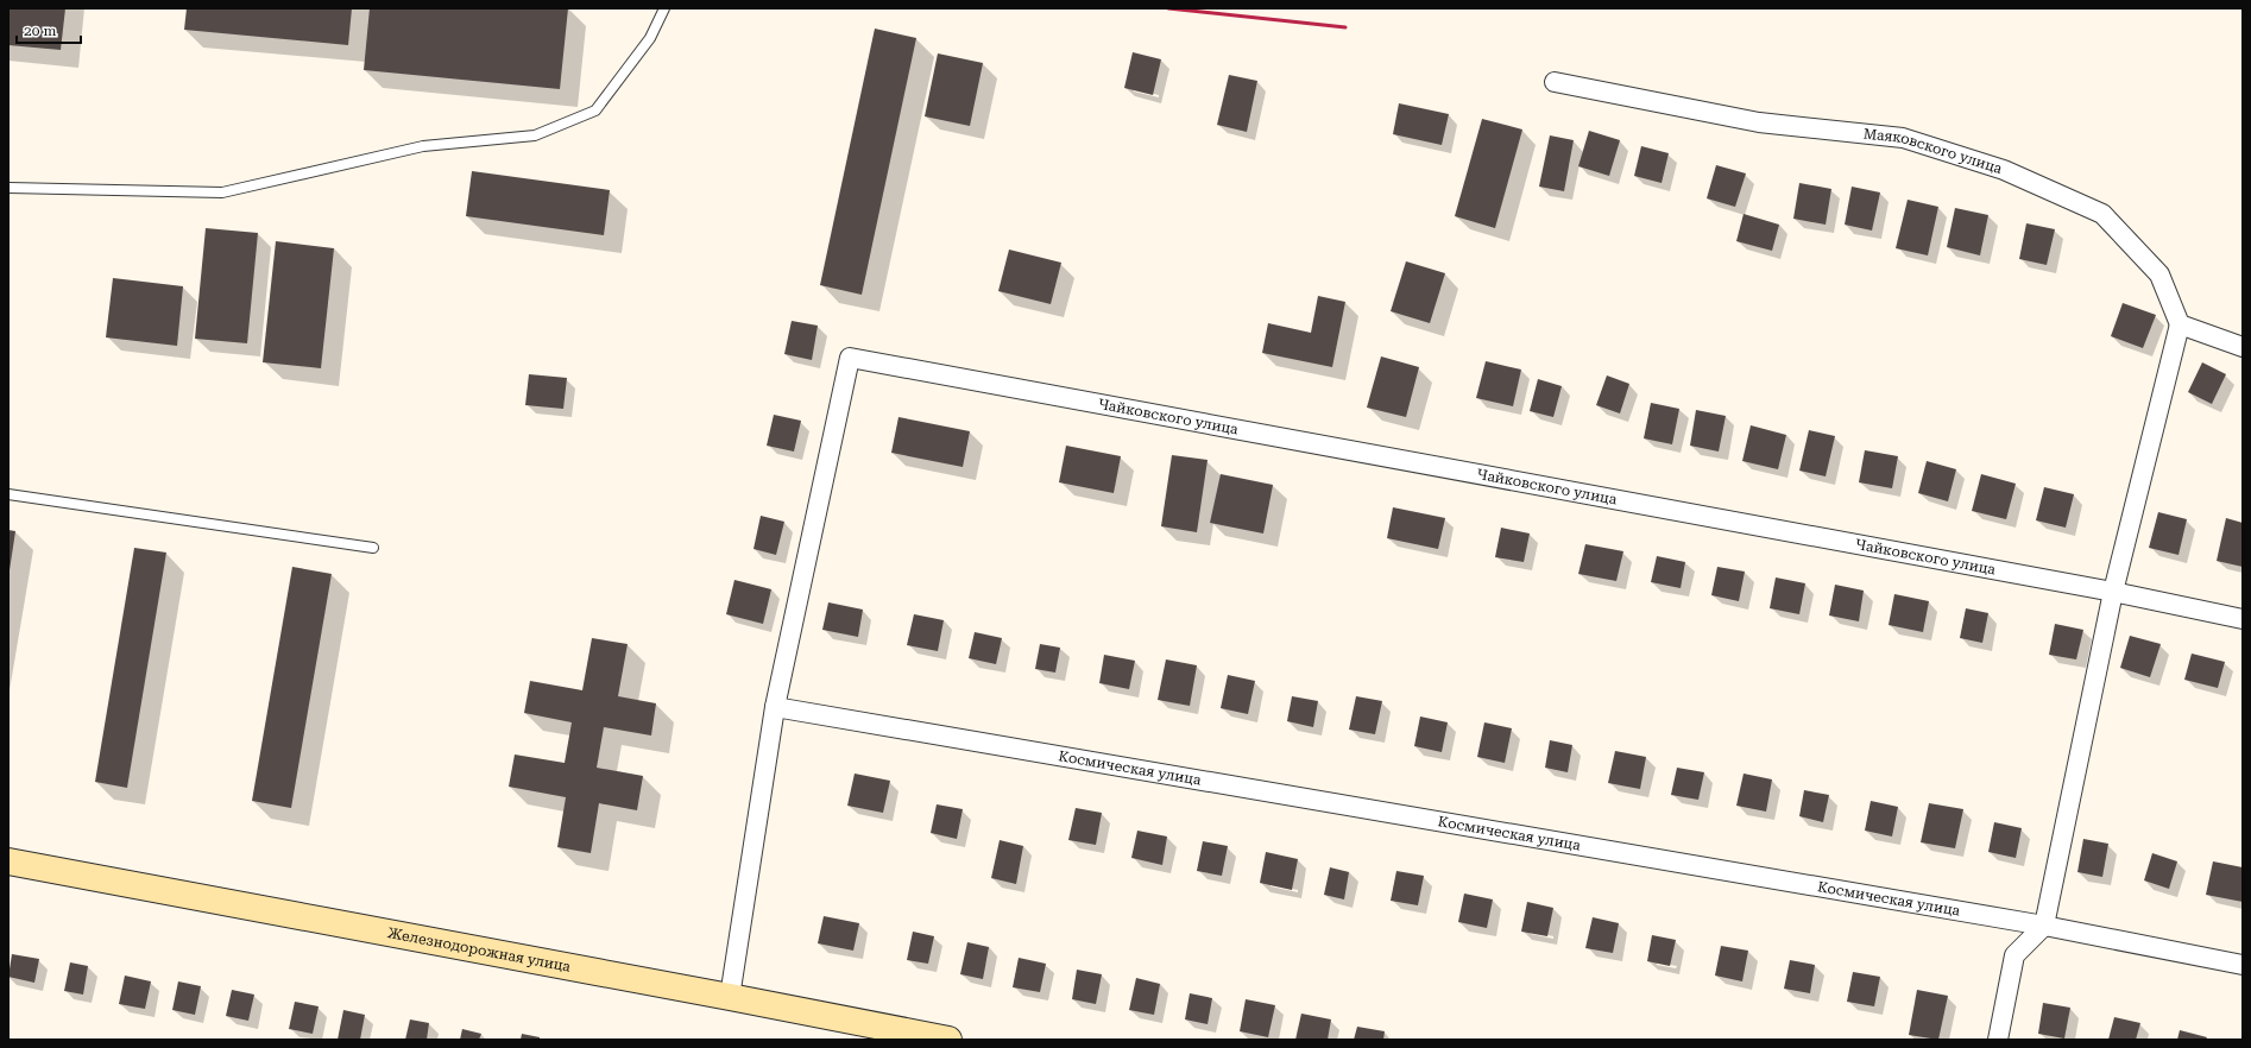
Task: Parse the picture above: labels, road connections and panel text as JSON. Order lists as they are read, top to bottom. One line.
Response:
{"streets":{"street":["Маяковского улица","Чайковского улица","Космическая улица","Железнодорожная улица"]},"crossings":[["Чайковского улица","Космическая улица"]],"scale_bar":"20 m"}
